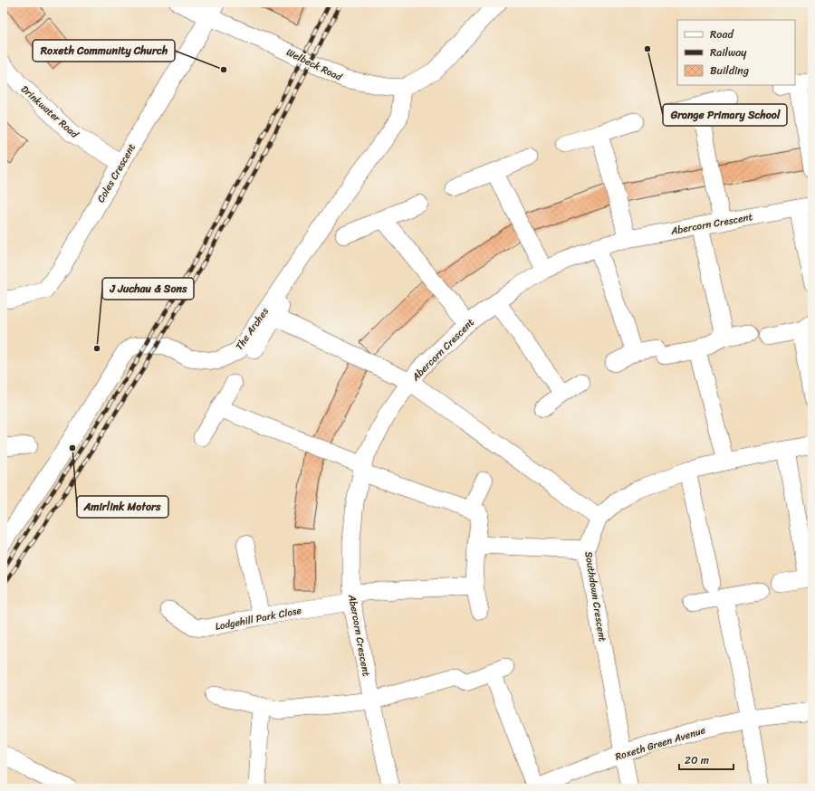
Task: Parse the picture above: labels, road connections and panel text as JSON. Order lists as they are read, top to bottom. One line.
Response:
{"streets":{"street":["Welbeck Road","Drinkwater Road","Coles Crescent","Abercorn Crescent","The Arches","Southdown Crescent","Lodgehill Park Close","Roxeth Green Avenue"]},"crossings":[["Welbeck Road","Coles Crescent"],["Welbeck Road","The Arches"],["Drinkwater Road","Coles Crescent"],["Abercorn Crescent","Lodgehill Park Close"],["Southdown Crescent","Roxeth Green Avenue"]],"places":["Grange Primary School","Roxeth Community Church","J Juchau & Sons","Amirlink Motors"],"legend":["Road","Railway","Building"],"scale_bar":"20 m"}
